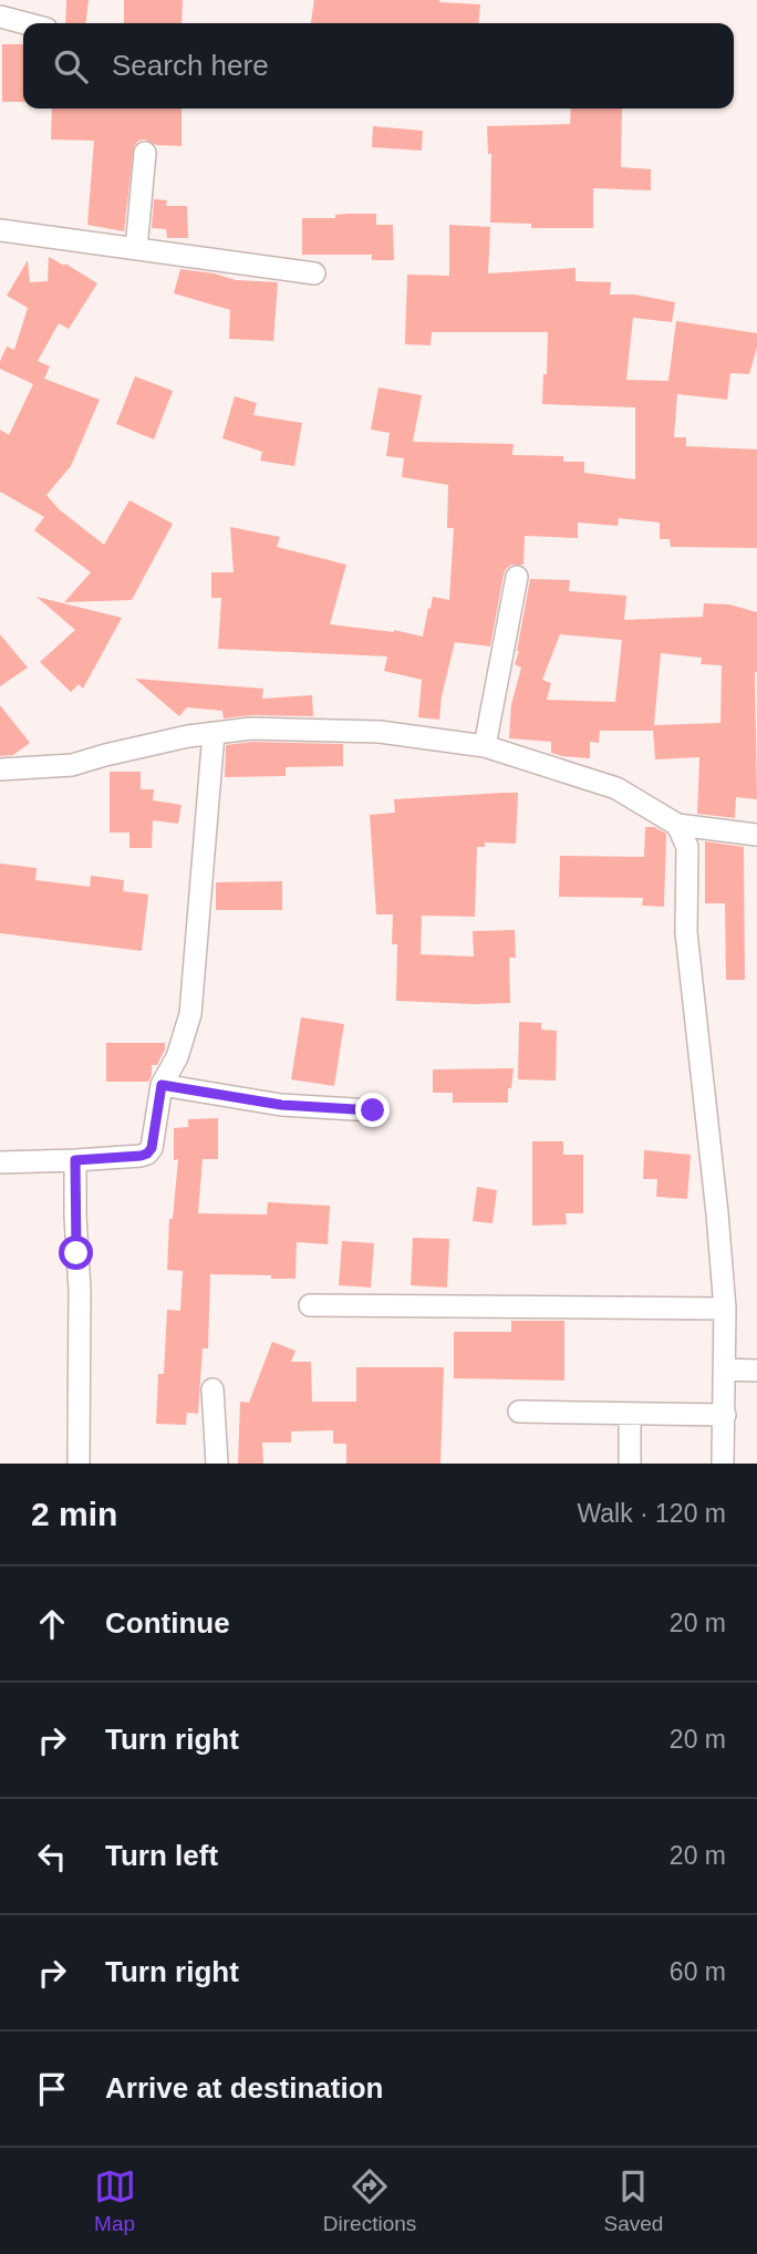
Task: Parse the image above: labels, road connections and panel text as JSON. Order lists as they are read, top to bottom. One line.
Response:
{"page":{"search":"Search here","heading":["2 min","Walk · 120 m"],"list":[["Continue","20 m"],["Turn right","20 m"],["Turn left","20 m"],["Turn right","60 m"],"Arrive at destination"],"nav":["Map","Directions","Saved"]}}
